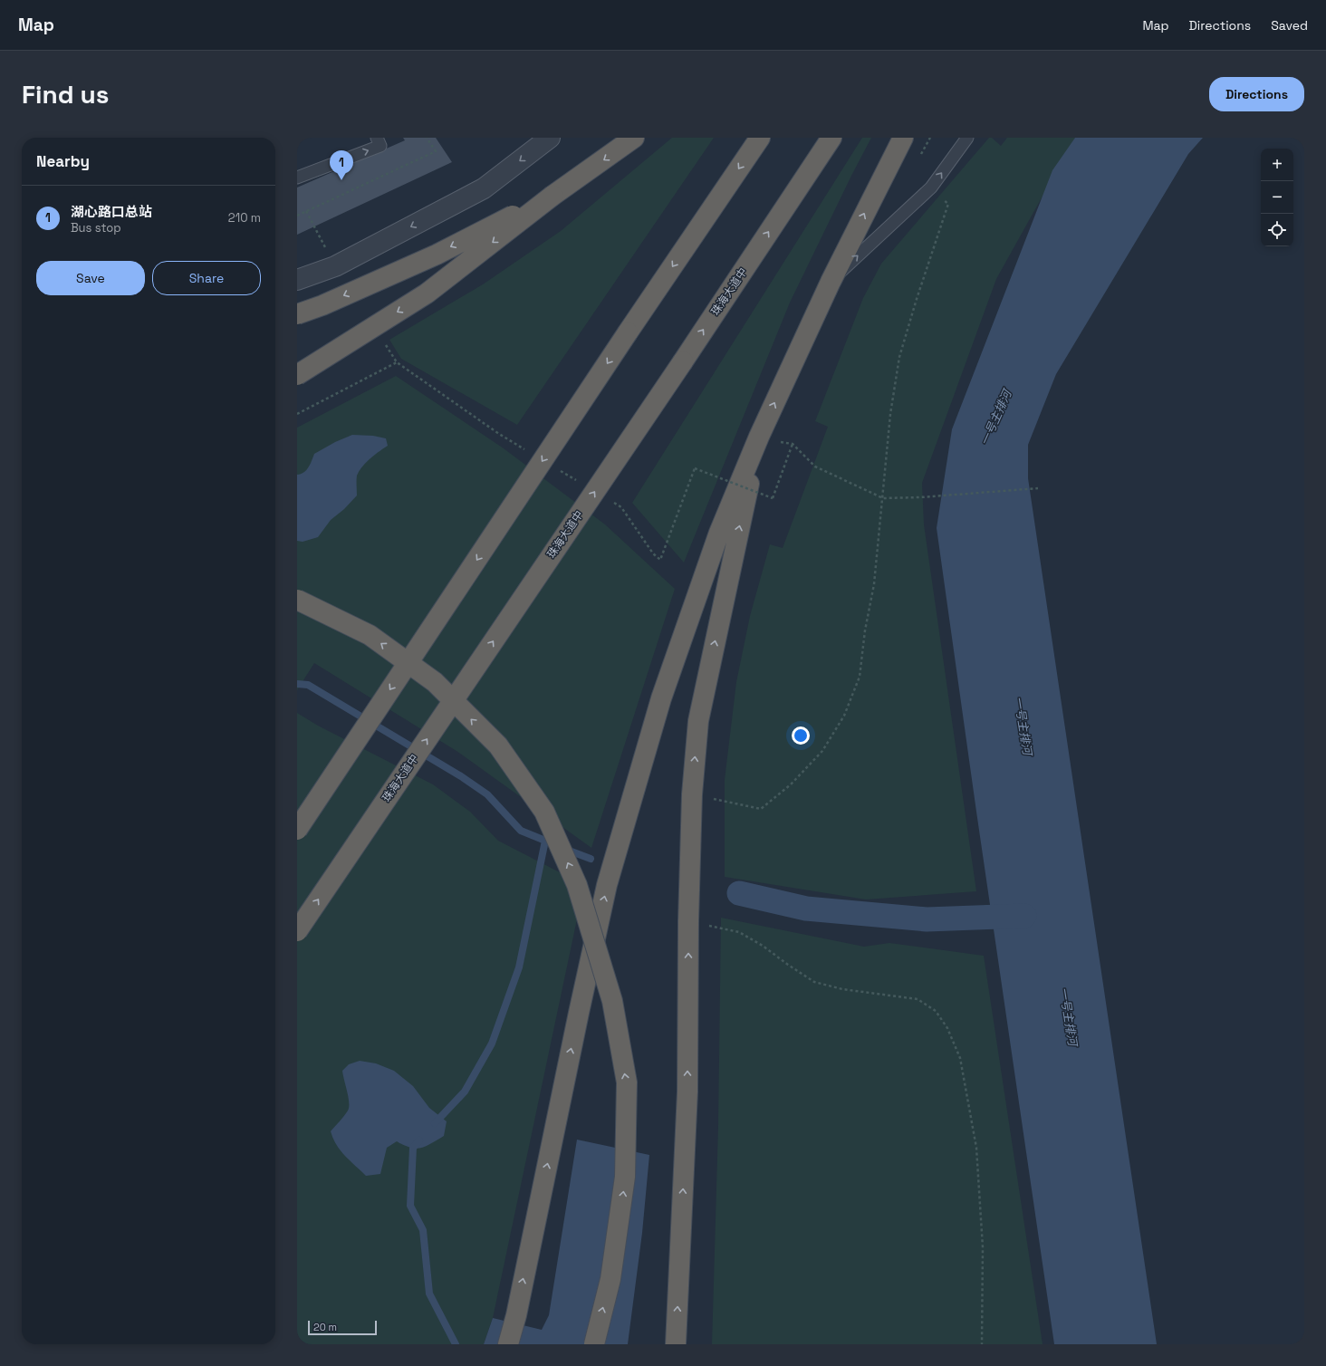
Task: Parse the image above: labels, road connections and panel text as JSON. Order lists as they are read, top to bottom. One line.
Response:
{"streets":{"highway":["珠海大道中"]},"water":["一号主排河"],"scale_bar":"20 m","page":{"header":"Map","nav":["Map","Directions","Saved"],"buttons":["Directions",["Save","Share"]],"title":"Find us","heading":"Nearby","map_buttons":["+","−"],"pins":"1","list":[{"mark":"1","name":"湖心路口总站","note":"Bus stop","value":"210 m"}],"scale":"20 m"}}
